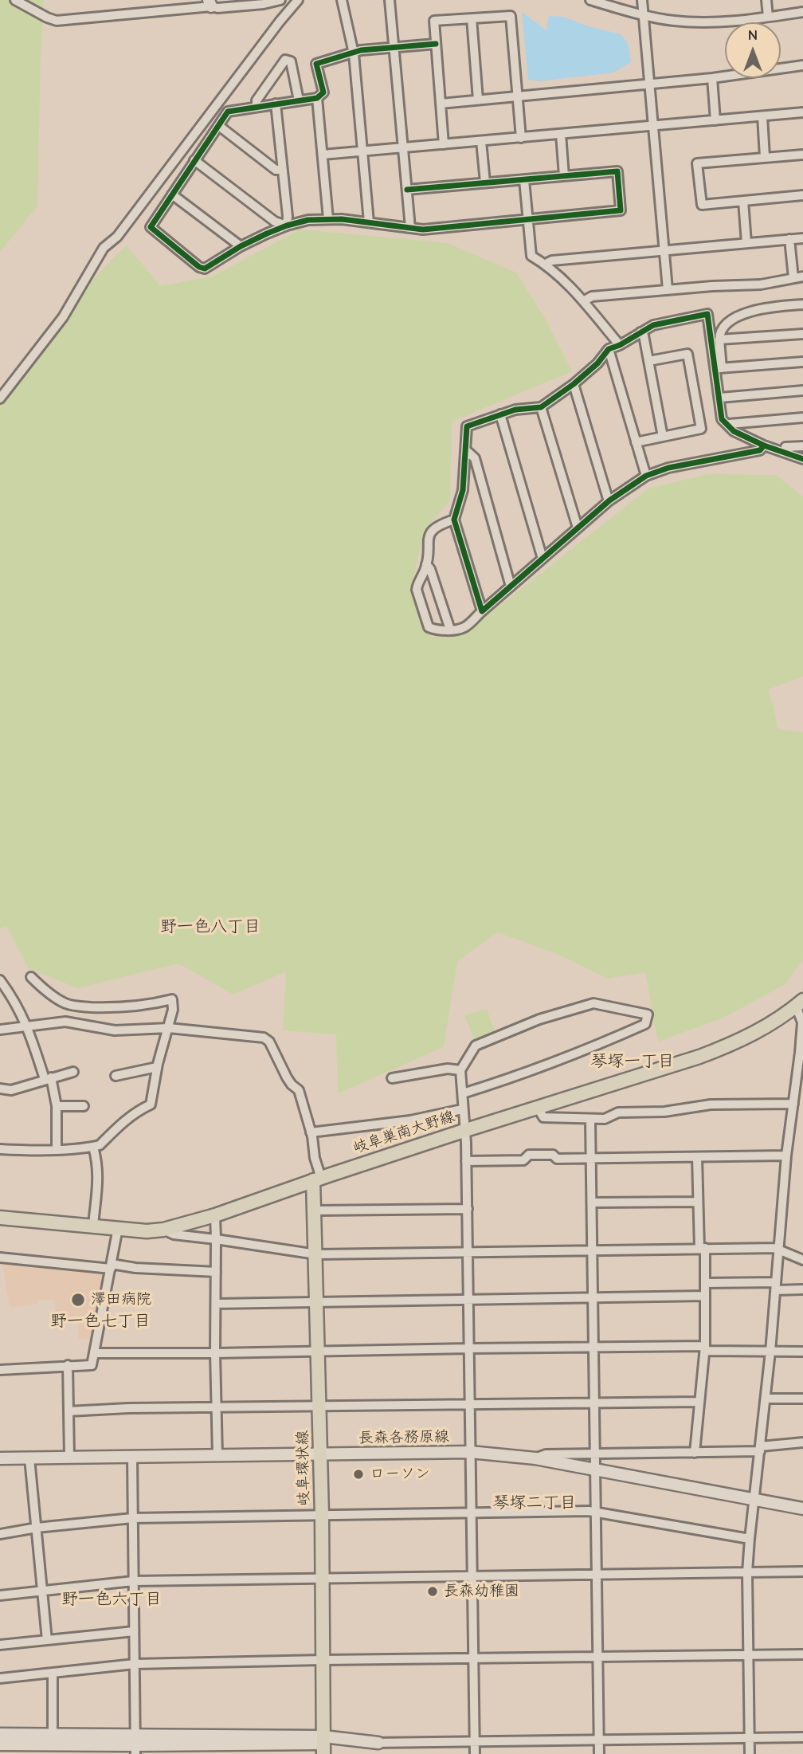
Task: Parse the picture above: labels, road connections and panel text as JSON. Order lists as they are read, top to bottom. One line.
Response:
{"streets":{"main road":["岐阜巣南大野線","長森各務原線","岐阜環状線"]},"crossings":[["岐阜巣南大野線","岐阜環状線"],["長森各務原線","岐阜環状線"]],"districts":["野一色八丁目","琴塚一丁目","野一色七丁目","琴塚二丁目","野一色六丁目"],"places":["澤田病院","ローソン","長森幼稚園"],"north":"top"}
